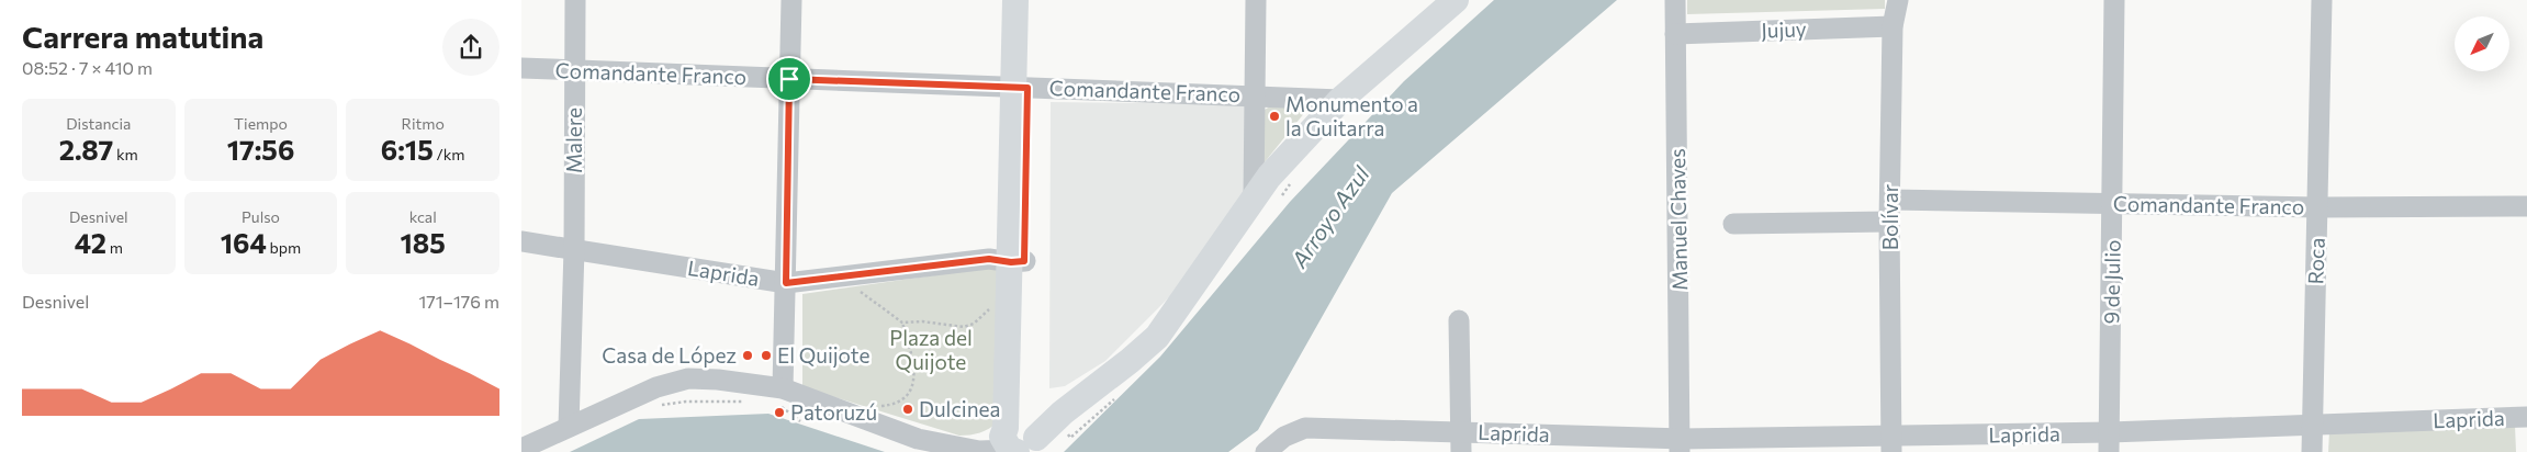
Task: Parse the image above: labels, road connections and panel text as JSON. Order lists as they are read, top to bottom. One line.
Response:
{"streets":{"street":["Jujuy","Comandante Franco","Malere","Bolívar","Manuel Chaves","Roca","Laprida","9 de Julio"]},"crossings":[["Jujuy","Bolívar"],["Jujuy","Manuel Chaves"],["Comandante Franco","Malere"],["Comandante Franco","Bolívar"],["Comandante Franco","Roca"],["Comandante Franco","9 de Julio"],["Malere","Laprida"],["Bolívar","Laprida"],["Manuel Chaves","Laprida"],["Roca","Laprida"],["Laprida","9 de Julio"]],"water":["Arroyo Azul"],"parks":["Plaza del Quijote"],"places":["Monumento a la Guitarra","Casa de López","El Quijote","Dulcinea","Patoruzú"],"north":"bottom left","page":{"heading":["Carrera matutina","08:52 · 7 × 410 m"],"stats":[["Distancia","2.87 km"],["Tiempo","17:56"],["Ritmo","6:15 /km"],["Desnivel","42 m"],["Pulso","164 bpm"],["kcal","185"]],"chart":["Desnivel","171–176 m"]}}
